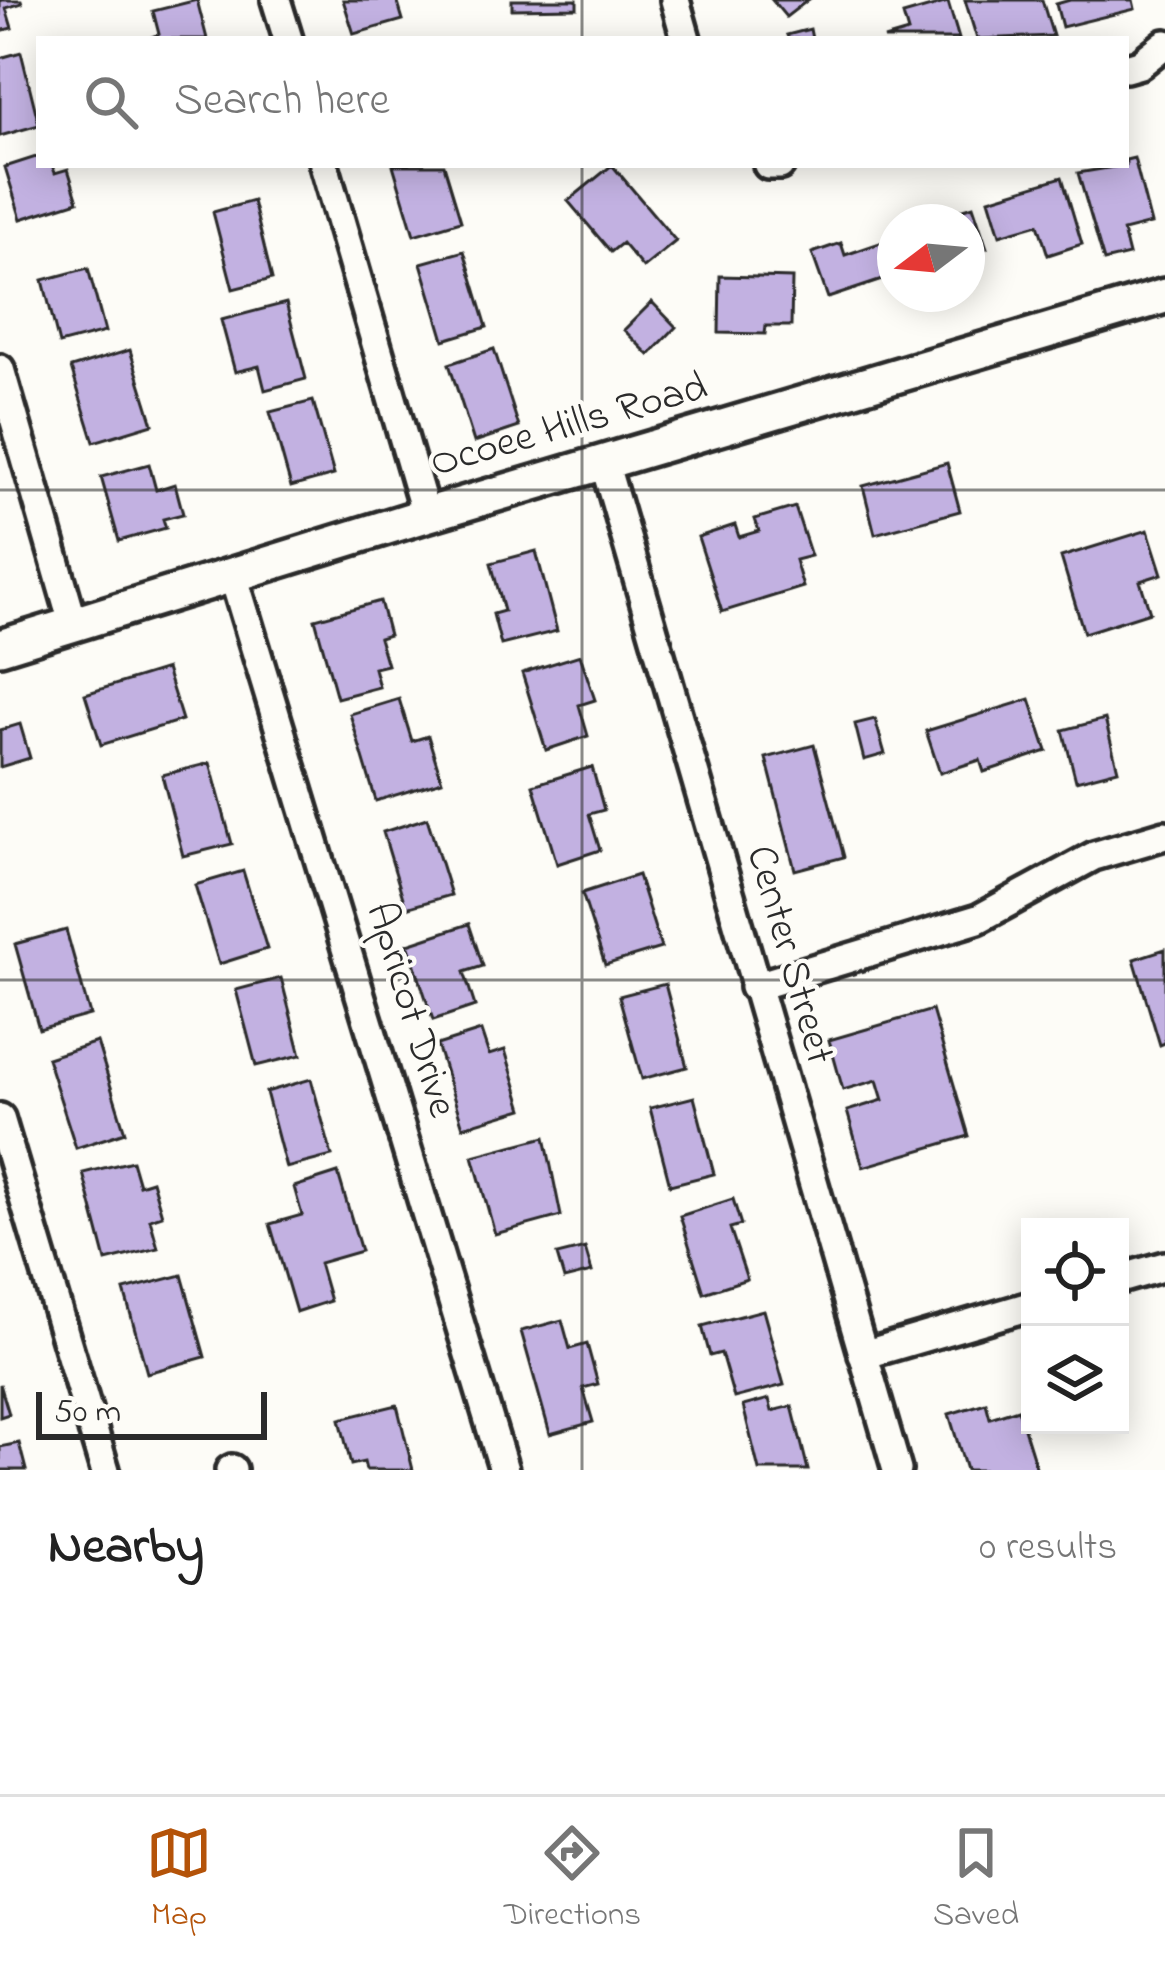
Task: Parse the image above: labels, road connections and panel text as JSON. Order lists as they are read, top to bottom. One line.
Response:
{"streets":{"street":["Ocoee Hills Road","Center Street","Apricot Drive"]},"crossings":[["Ocoee Hills Road","Center Street"],["Ocoee Hills Road","Apricot Drive"]],"scale_bar":"50 m","north":"left","page":{"search":"Search here","scale":"50 m","heading":["Nearby","0 results"],"nav":["Map","Directions","Saved"]}}
